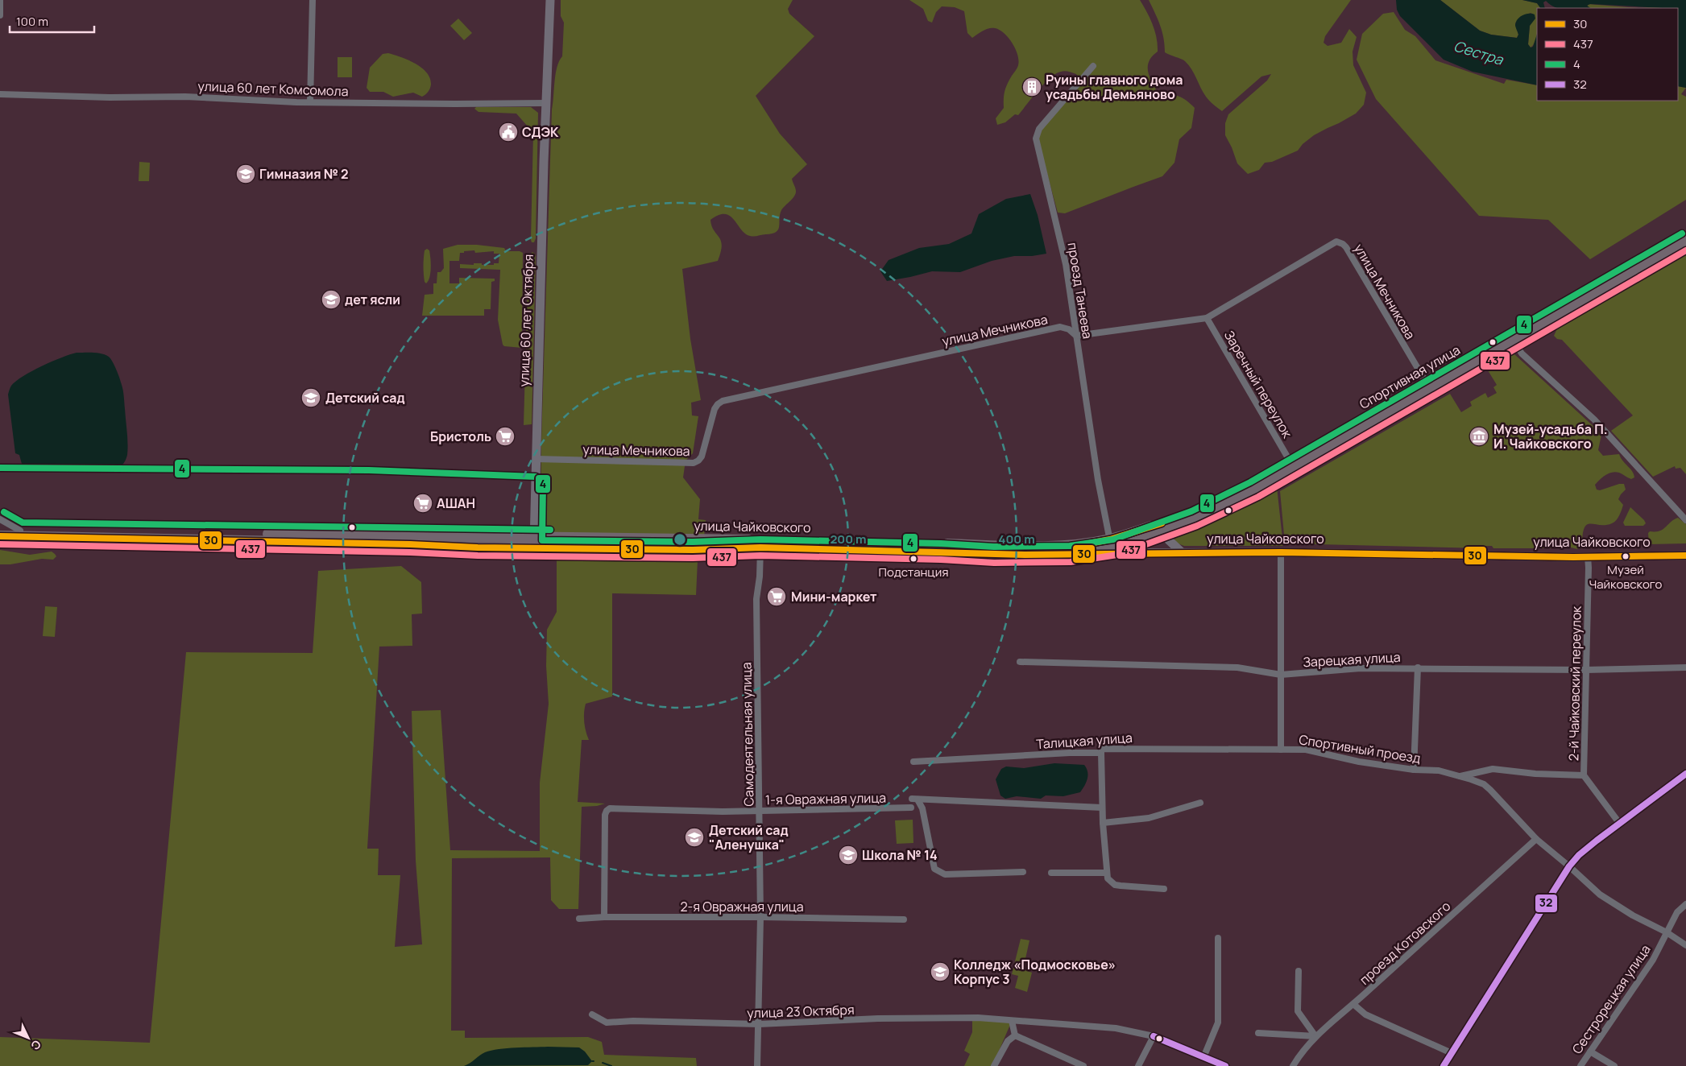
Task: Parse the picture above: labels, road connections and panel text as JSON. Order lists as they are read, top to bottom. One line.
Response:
{"streets":{"highway":["Спортивная улица","улица Чайковского"],"street":["улица 60 лет Комсомола","проезд Танеева","улица Мечникова","улица 60 лет Октября","Заречный переулок","Зарецкая улица","2-й Чайковский переулок","Самодеятельная улица","Талицкая улица","Спортивный проезд","1-я Овражная улица","2-я Овражная улица","проезд Котовского","Сестрорецкая улица","улица 23 Октября"]},"crossings":[["улица 60 лет Комсомола","улица 60 лет Октября"],["проезд Танеева","улица Мечникова"],["проезд Танеева","Спортивная улица"],["улица Мечникова","улица 60 лет Октября"],["улица Мечникова","Спортивная улица"],["улица Мечникова","Заречный переулок"],["улица 60 лет Октября","улица Чайковского"],["Спортивная улица","Заречный переулок"],["Спортивная улица","улица Чайковского"],["улица Чайковского","2-й Чайковский переулок"],["улица Чайковского","Самодеятельная улица"],["Зарецкая улица","2-й Чайковский переулок"],["Самодеятельная улица","1-я Овражная улица"],["Самодеятельная улица","2-я Овражная улица"],["Самодеятельная улица","улица 23 Октября"],["Талицкая улица","Спортивный проезд"],["Спортивный проезд","проезд Котовского"],["Спортивный проезд","Сестрорецкая улица"],["1-я Овражная улица","2-я Овражная улица"]],"water":["Сестра"],"places":{"building":["Руины главного дома усадьбы Демьяново"],"public building":["СДЭК"],"school or university":["Гимназия № 2","дет ясли","Детский сад","Детский сад \"Аленушка\"","Школа № 14","Колледж «Подмосковье» Корпус 3"],"supermarket":["Бристоль","AШАН","Мини-маркет"],"museum":["Музей-усадьба П. И. Чайковского"],"other":["Музей Чайковского","Подстанция"]},"lines":["transit line 4","transit line 437","transit line 30","transit line 32"],"legend":["30","437","4","32"],"scale_bar":"100 m","north":"bottom right","rings":["200 m","400 m"]}
